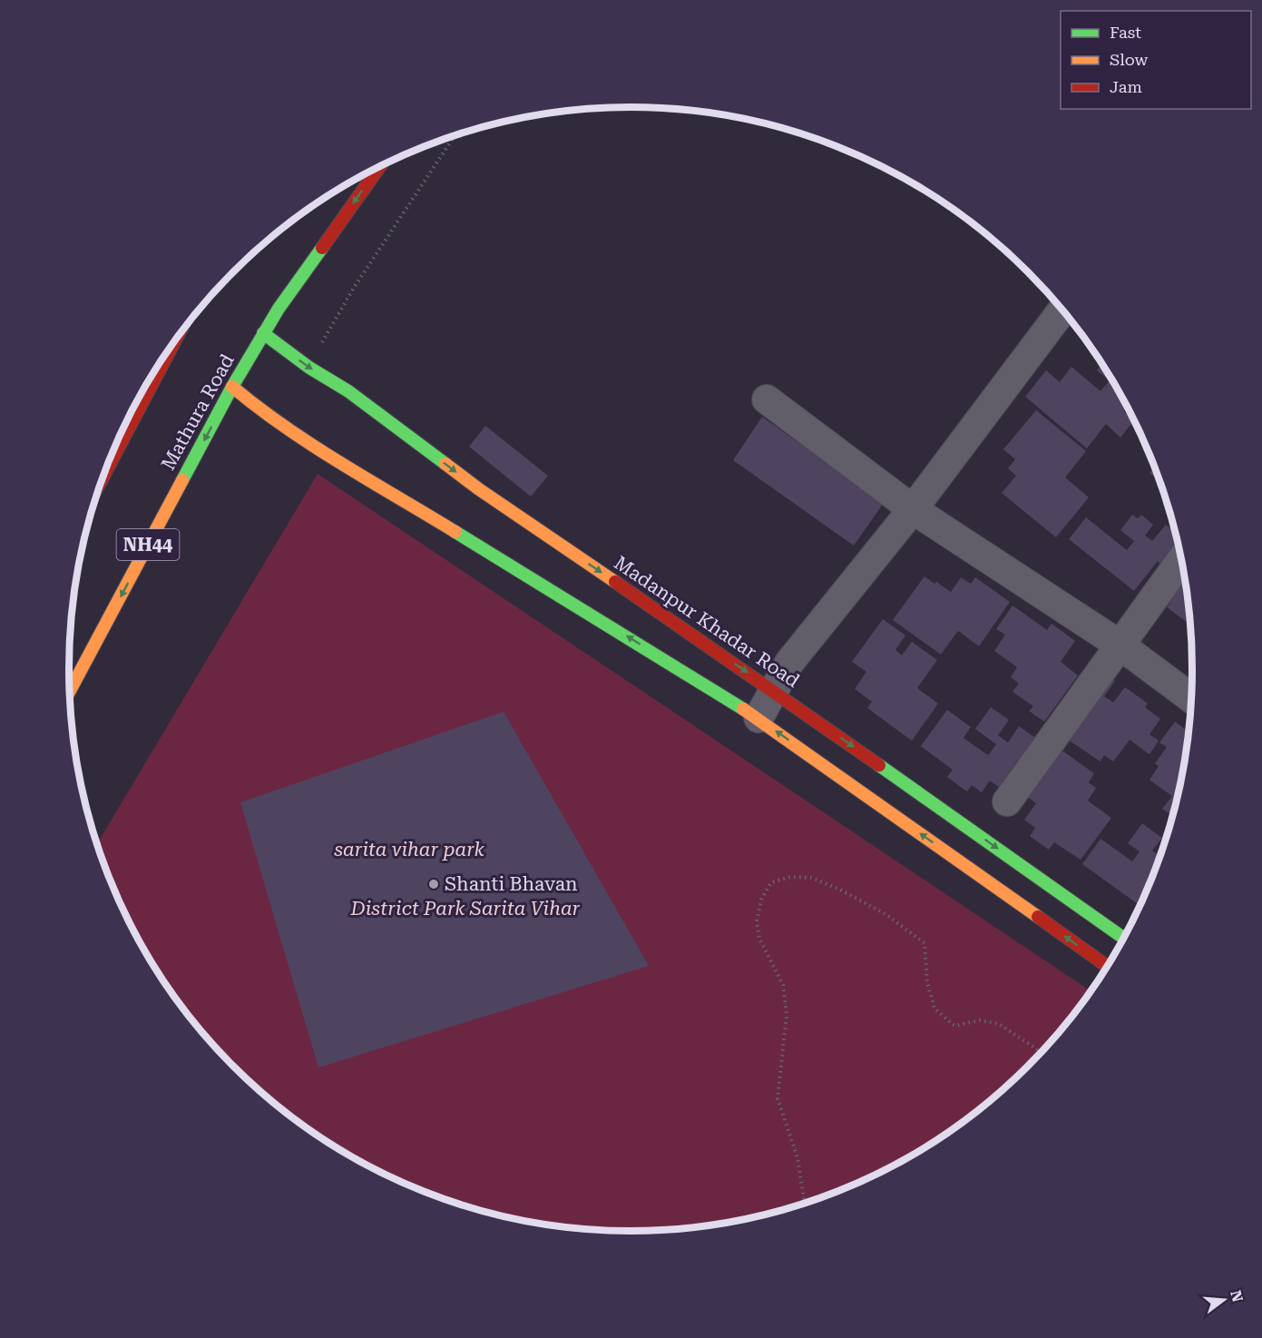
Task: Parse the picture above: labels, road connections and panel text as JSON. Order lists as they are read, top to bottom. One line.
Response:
{"streets":{"main road":["Mathura Road","NH44","Madanpur Khadar Road"]},"crossings":[["Mathura Road","Madanpur Khadar Road"]],"one_way":["Mathura Road"],"parks":["sarita vihar park","District Park Sarita Vihar"],"places":["Shanti Bhavan"],"legend":["Fast","Slow","Jam"],"north":"right"}
